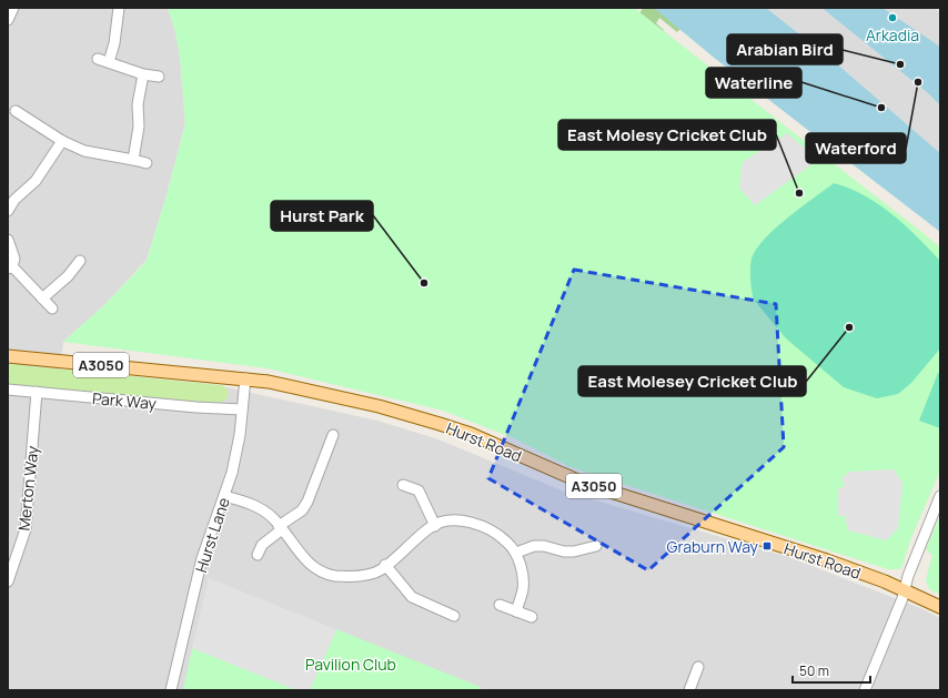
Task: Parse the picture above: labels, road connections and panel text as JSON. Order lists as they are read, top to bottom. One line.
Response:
{"streets":{"main road":["A3050","Hurst Road"],"street":["Park Way","Merton Way","Hurst Lane"]},"crossings":[["Park Way","Merton Way"],["Park Way","Hurst Lane"],["Hurst Road","Hurst Lane"]],"parks":["Pavilion Club"],"places":{"other":["Arkadia","Arabian Bird","Waterford","Waterline","East Molesy Cricket Club","Hurst Park","East Molesey Cricket Club"],"transit":["Graburn Way"]},"scale_bar":"50 m"}
